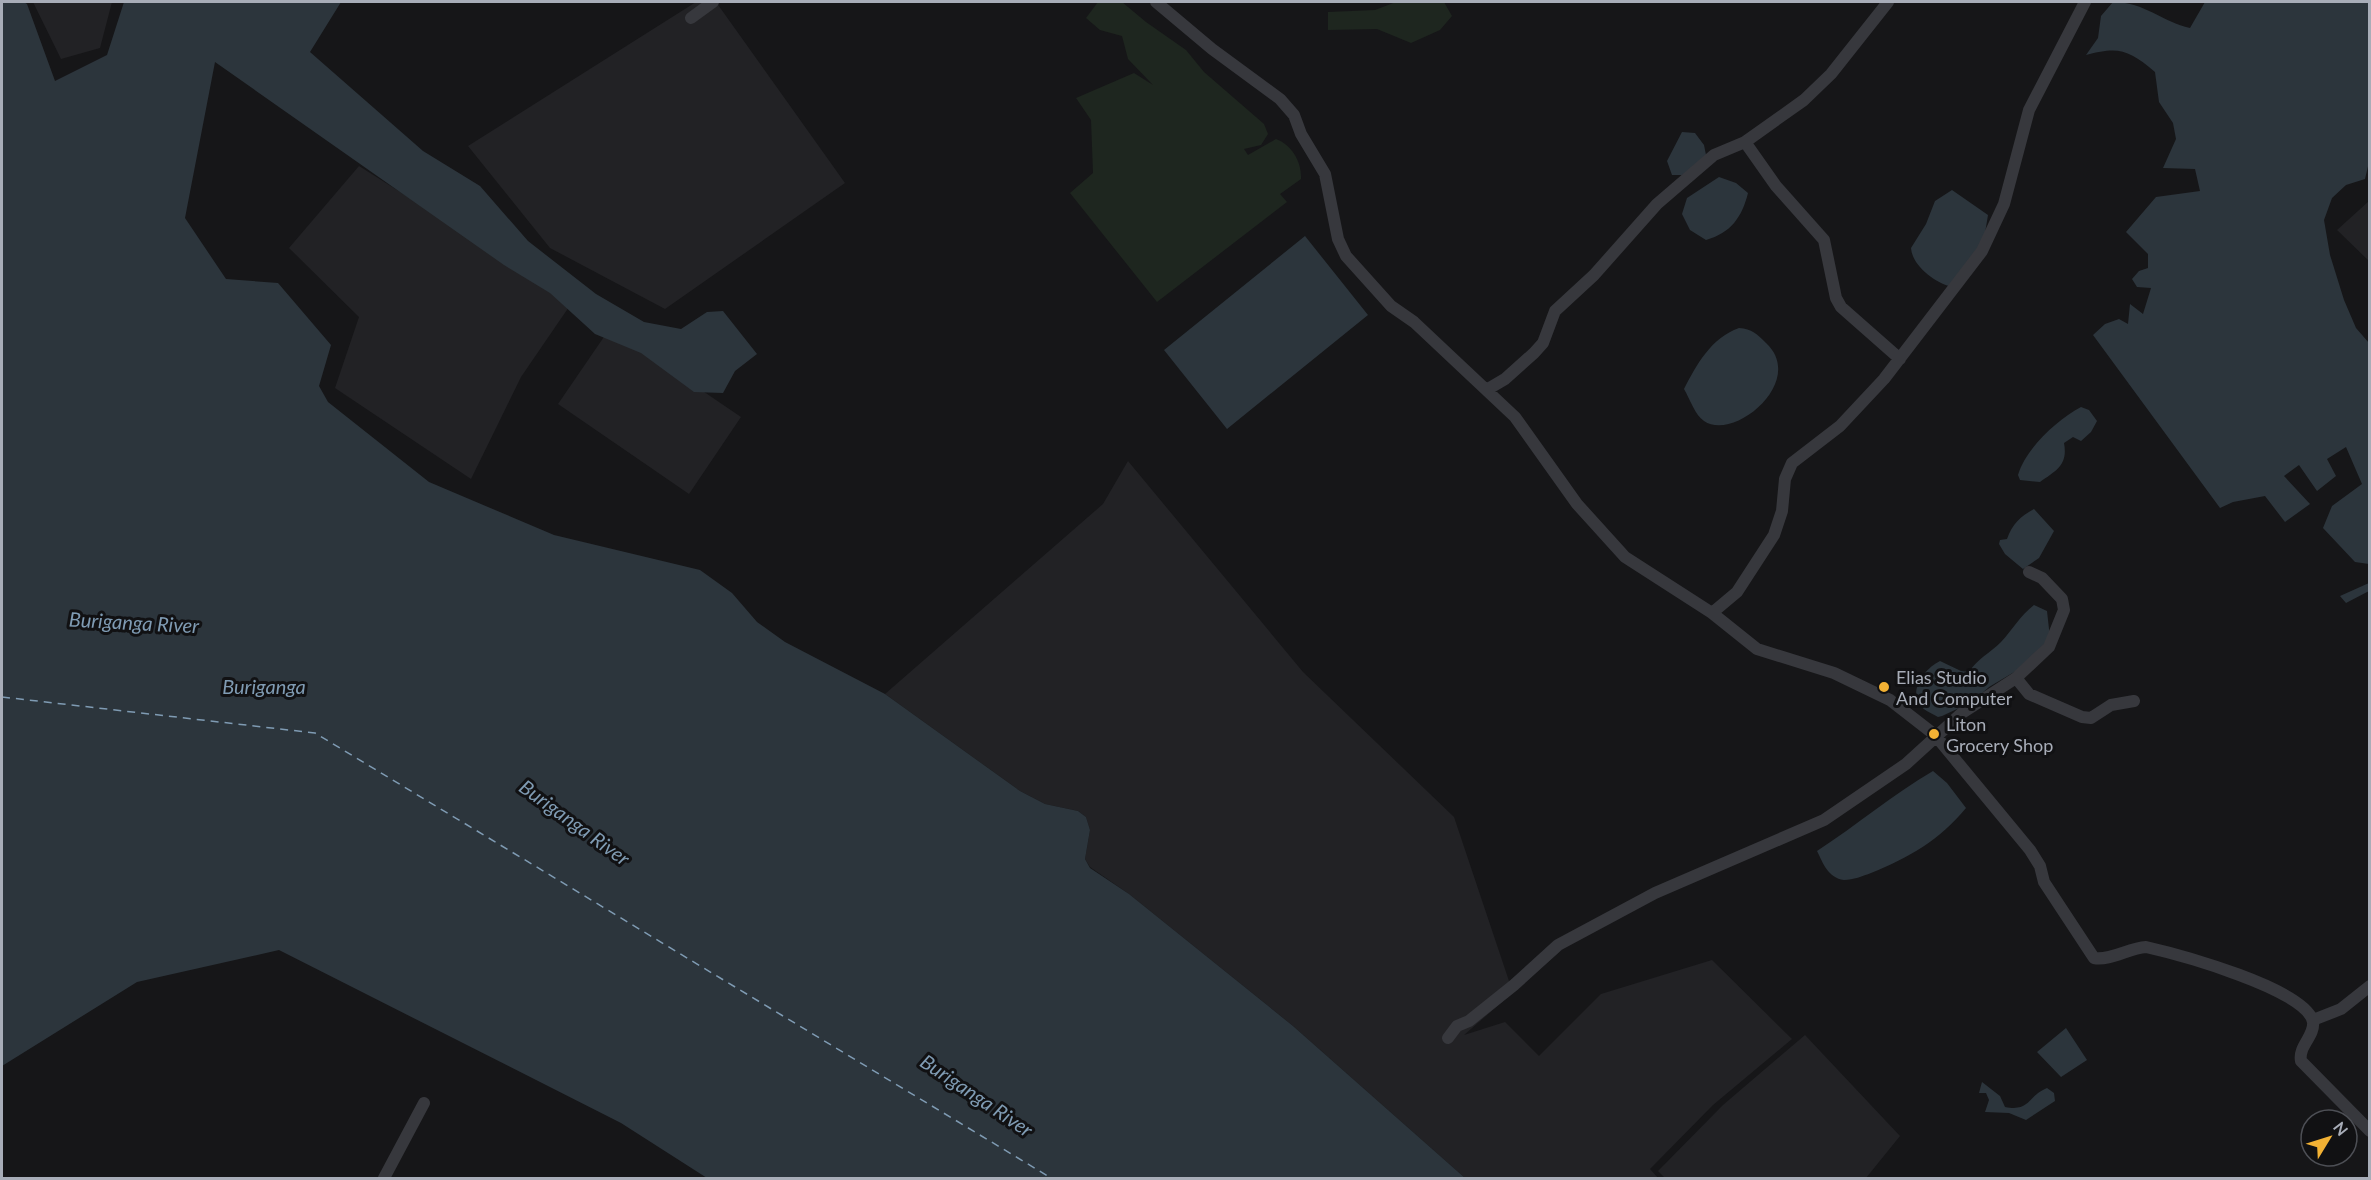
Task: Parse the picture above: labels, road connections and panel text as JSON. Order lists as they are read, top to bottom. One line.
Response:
{"water":["Buriganga River","Buriganga"],"places":["Elias Studio And Computer","Liton Grocery Shop"],"north":"top right"}
